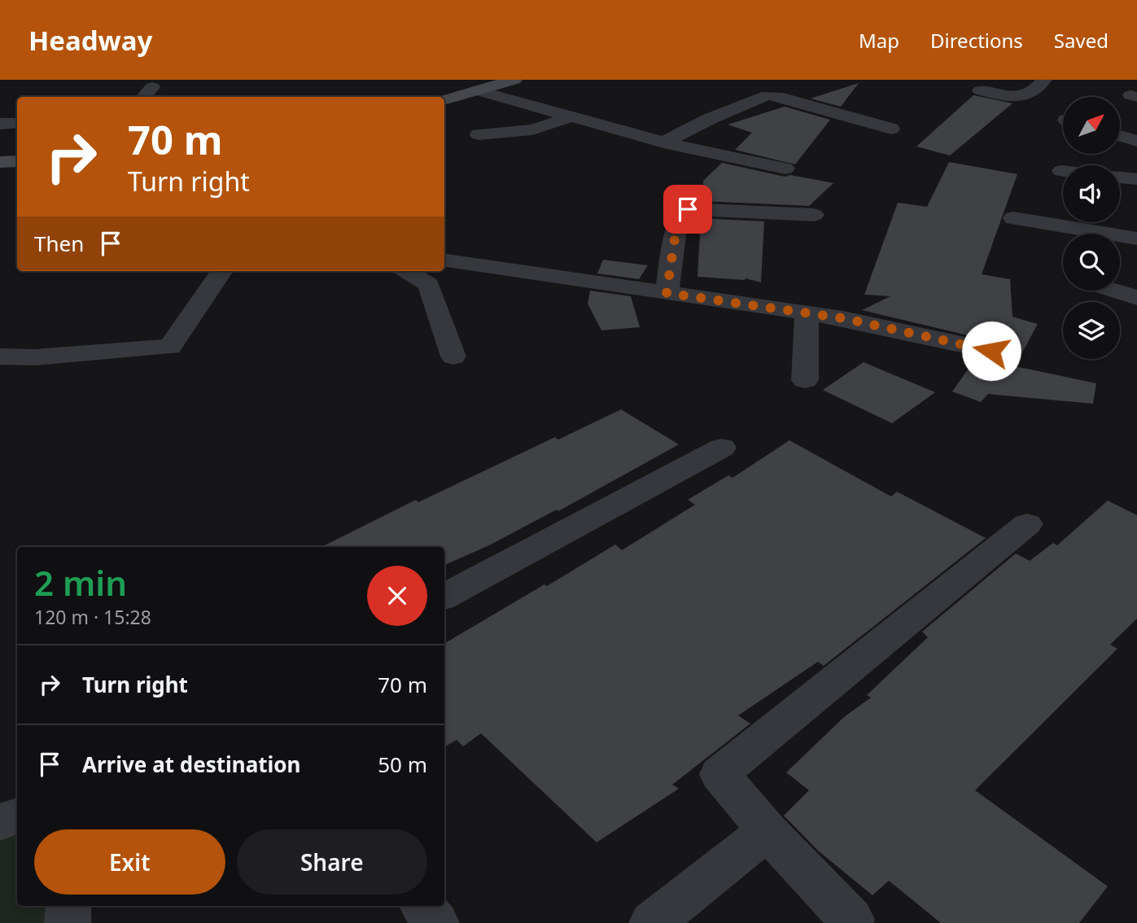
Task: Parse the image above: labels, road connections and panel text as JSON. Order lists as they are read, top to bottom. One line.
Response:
{"north":"top right","page":{"header":"Headway","nav":["Map","Directions","Saved"],"turn":["70 m","Turn right"],"then":"Then","heading":["2 min","120 m · 15:28"],"list":[{"name":"Turn right","value":"70 m"},{"name":"Arrive at destination","value":"50 m"}],"buttons":["Exit","Share"]}}
